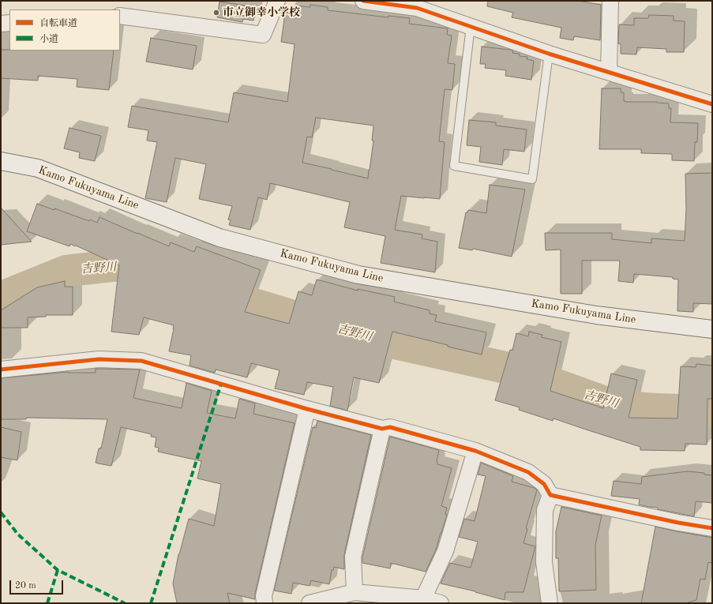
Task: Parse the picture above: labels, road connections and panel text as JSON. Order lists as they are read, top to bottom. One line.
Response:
{"streets":{"main road":["Kamo Fukuyama Line"]},"water":["吉野川"],"places":["市立御幸小学校"],"legend":["自転車道","小道"],"scale_bar":"20 m"}
